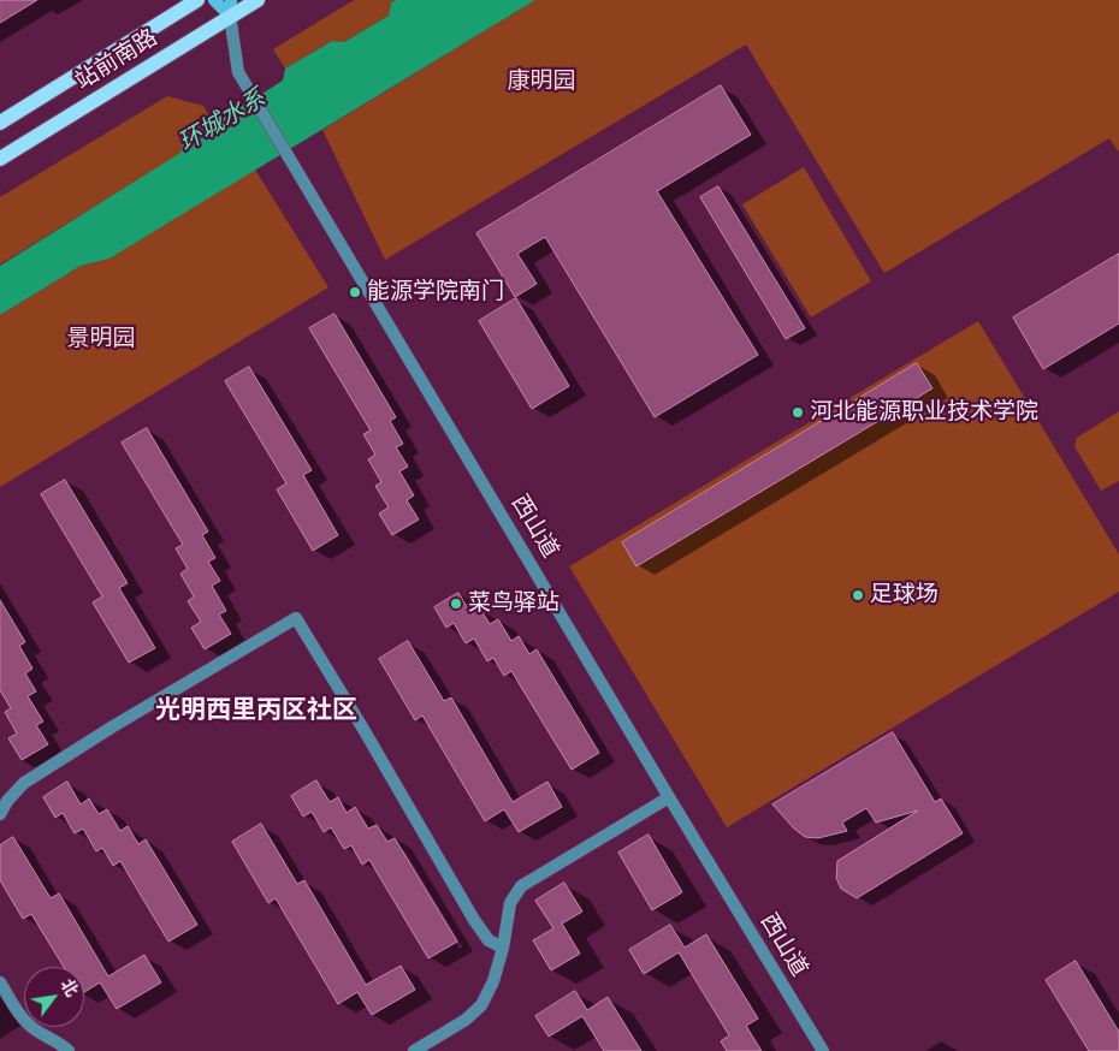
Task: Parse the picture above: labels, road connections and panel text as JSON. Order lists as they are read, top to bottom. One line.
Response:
{"streets":{"main road":["站前南路","西山道"]},"crossings":[["站前南路","西山道"]],"districts":["光明西里丙区社区"],"water":["环城水系"],"parks":["康明园","景明园"],"places":["能源学院南门","河北能源职业技术学院","足球场","菜鸟驿站"],"north":"top right"}
